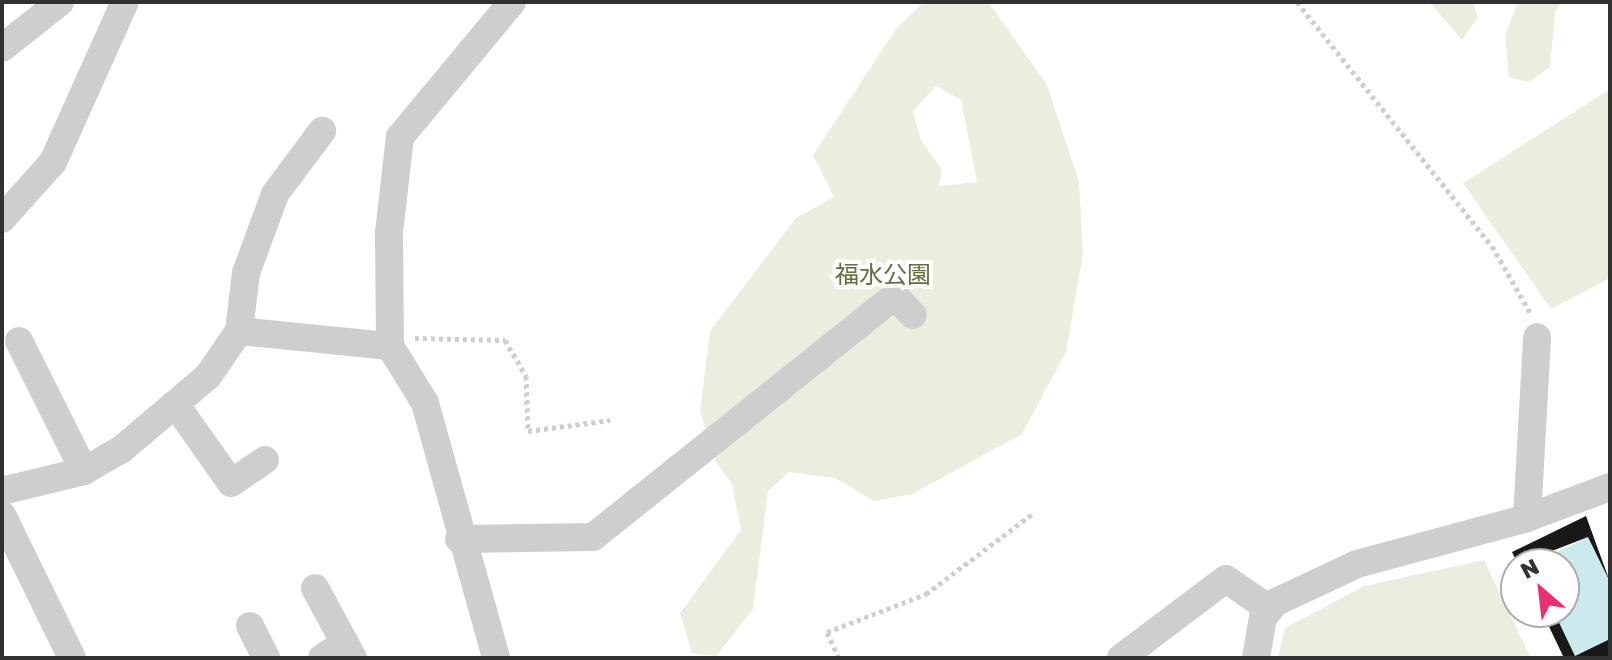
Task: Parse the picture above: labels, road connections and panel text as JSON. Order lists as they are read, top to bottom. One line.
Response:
{"parks":["福水公園"],"north":"top left"}
